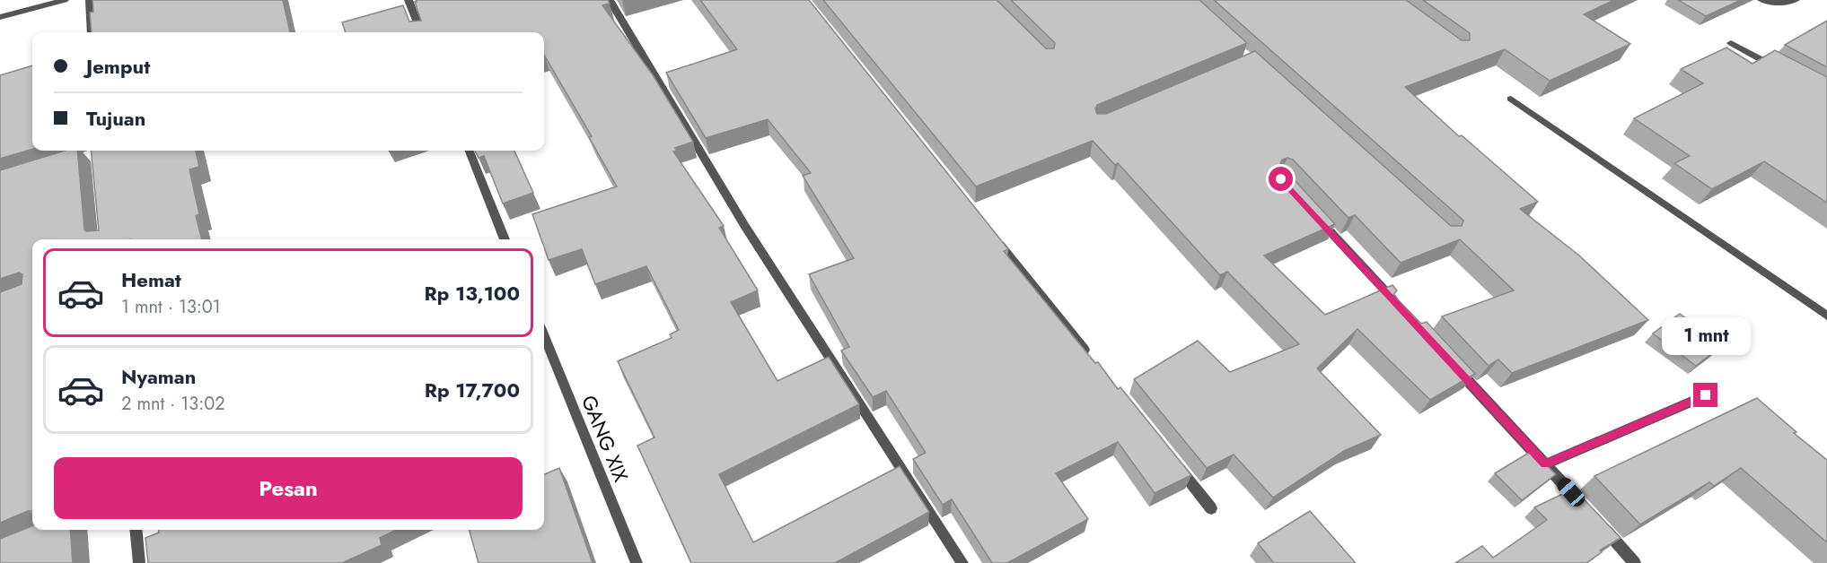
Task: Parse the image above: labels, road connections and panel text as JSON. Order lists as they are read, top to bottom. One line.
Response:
{"streets":{"street":["GANG XIX"]},"page":{"banner":["Jemput","Tujuan"],"list":[{"name":"Hemat","note":"1 mnt · 13:01","value":"Rp 13,100"},{"name":"Nyaman","note":"2 mnt · 13:02","value":"Rp 17,700"}],"bubble":"1 mnt","buttons":"Pesan"}}
